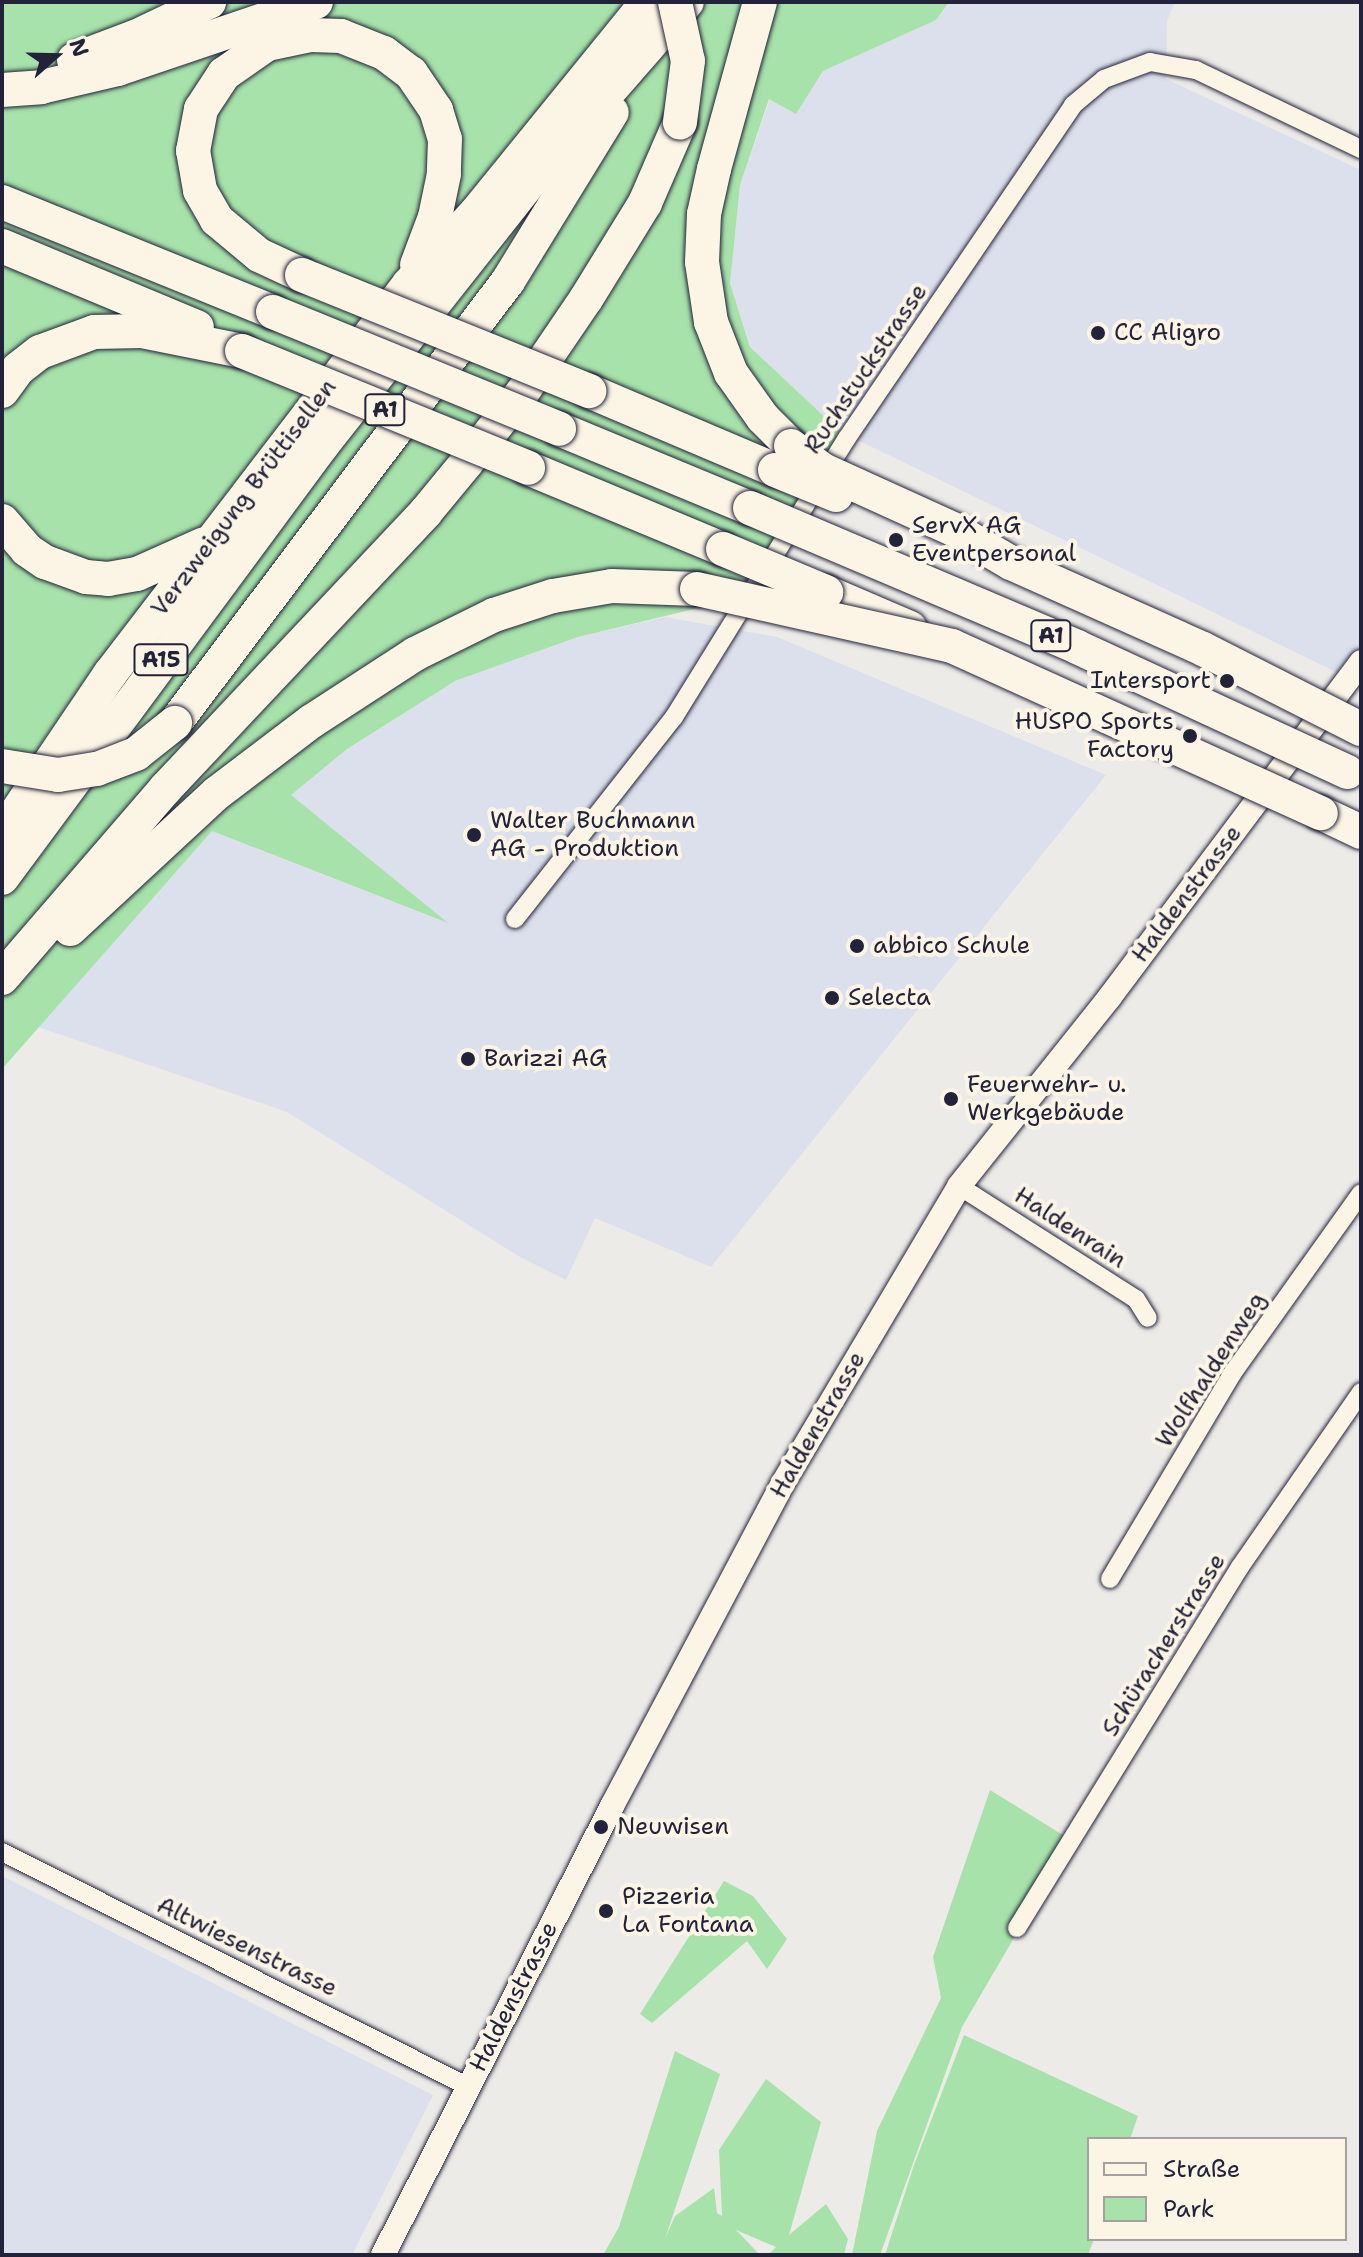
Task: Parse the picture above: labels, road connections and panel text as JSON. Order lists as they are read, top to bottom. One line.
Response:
{"streets":{"highway":["A1","Verzweigung Brüttisellen","A15"],"street":["Ruchstuckstrasse","Haldenstrasse","Haldenrain","Wolfhaldenweg","Schüracherstrasse","Altwiesenstrasse"]},"crossings":[["Verzweigung Brüttisellen","A15"],["Haldenstrasse","Haldenrain"],["Haldenstrasse","Altwiesenstrasse"]],"places":["CC Aligro","ServX AG Eventpersonal","Intersport","HUSPO Sports Factory","Walter Buchmann AG - Produktion","abbico Schule","Selecta","Barizzi AG","Feuerwehr- u. Werkgebäude","Neuwisen","Pizzeria La Fontana"],"legend":["Straße","Park"],"north":"right"}
